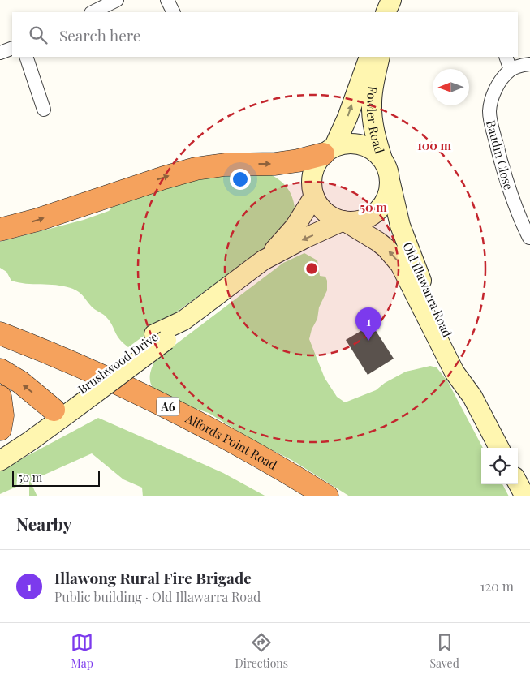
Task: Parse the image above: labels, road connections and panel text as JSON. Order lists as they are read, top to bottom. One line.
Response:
{"streets":{"highway":["A6","Alfords Point Road"],"street":["Fowler Road","Baudin Close","Old Illawarra Road","Brushwood Drive"]},"crossings":[["Fowler Road","Old Illawarra Road"],["Fowler Road","Brushwood Drive"],["Old Illawarra Road","Brushwood Drive"]],"one_way":["Fowler Road"],"scale_bar":"50 m","north":"left","page":{"search":"Search here","pins":"1","scale":"50 m","heading":"Nearby","list":[{"mark":"1","name":"Illawong Rural Fire Brigade","note":"Public building · Old Illawarra Road","value":"120 m"}],"nav":["Map","Directions","Saved"]},"rings":["100 m","50 m"]}
